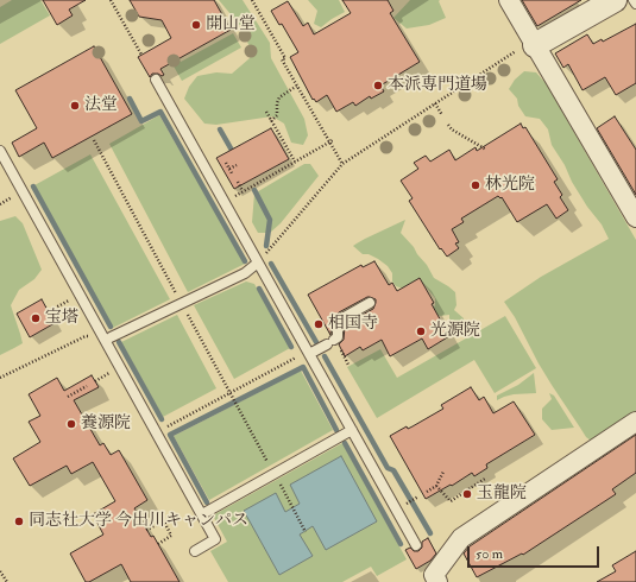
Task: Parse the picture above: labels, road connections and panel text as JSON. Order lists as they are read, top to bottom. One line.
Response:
{"places":["開山堂","本派専門道場","法堂","林光院","宝塔","相国寺","光源院","養源院","玉龍院","同志社大学 今出川キャンパス"],"scale_bar":"50 m"}
